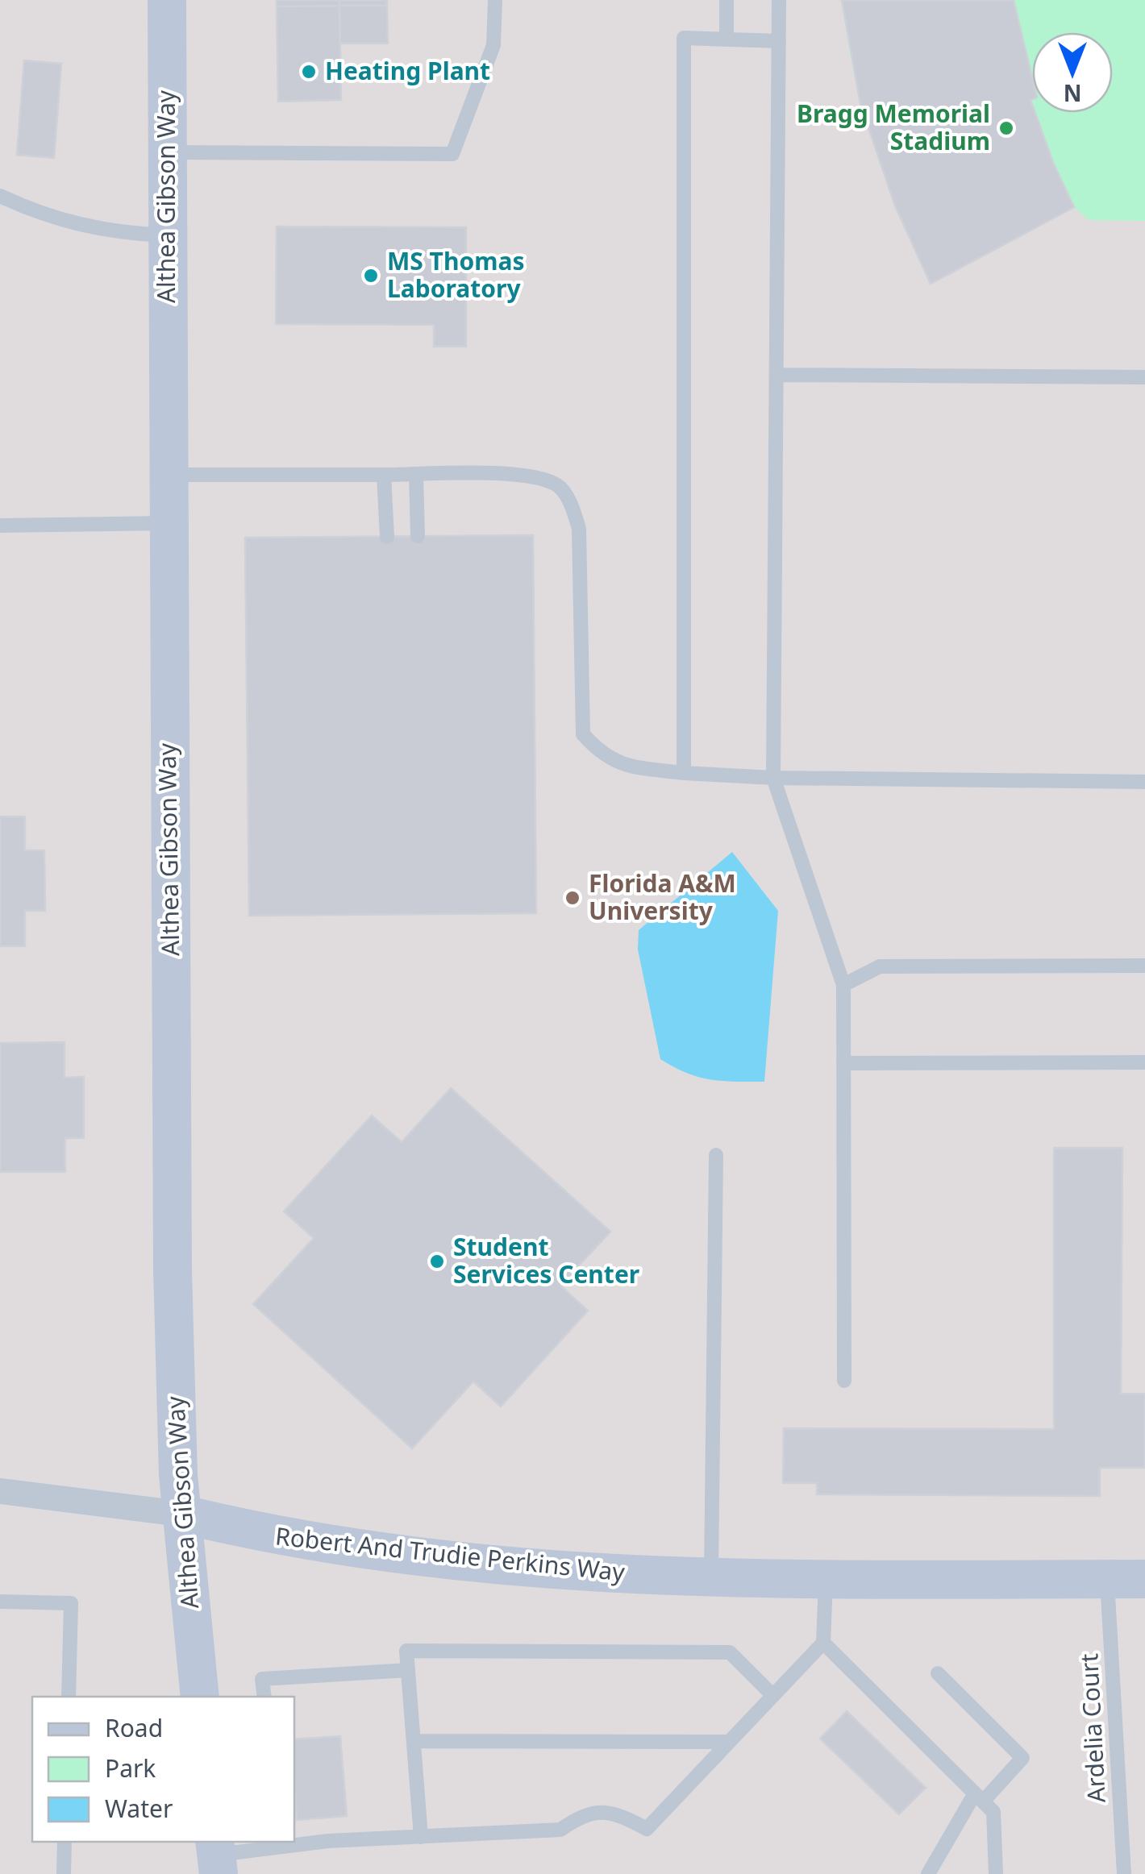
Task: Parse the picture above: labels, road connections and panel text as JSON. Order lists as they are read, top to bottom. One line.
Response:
{"streets":{"street":["Althea Gibson Way","Robert And Trudie Perkins Way"],"lane":["Ardelia Court"]},"crossings":[["Althea Gibson Way","Robert And Trudie Perkins Way"],["Robert And Trudie Perkins Way","Ardelia Court"]],"places":["Heating Plant","Bragg Memorial Stadium","MS Thomas Laboratory","Florida A&M University","Student Services Center"],"legend":["Road","Park","Water"],"north":"bottom"}
